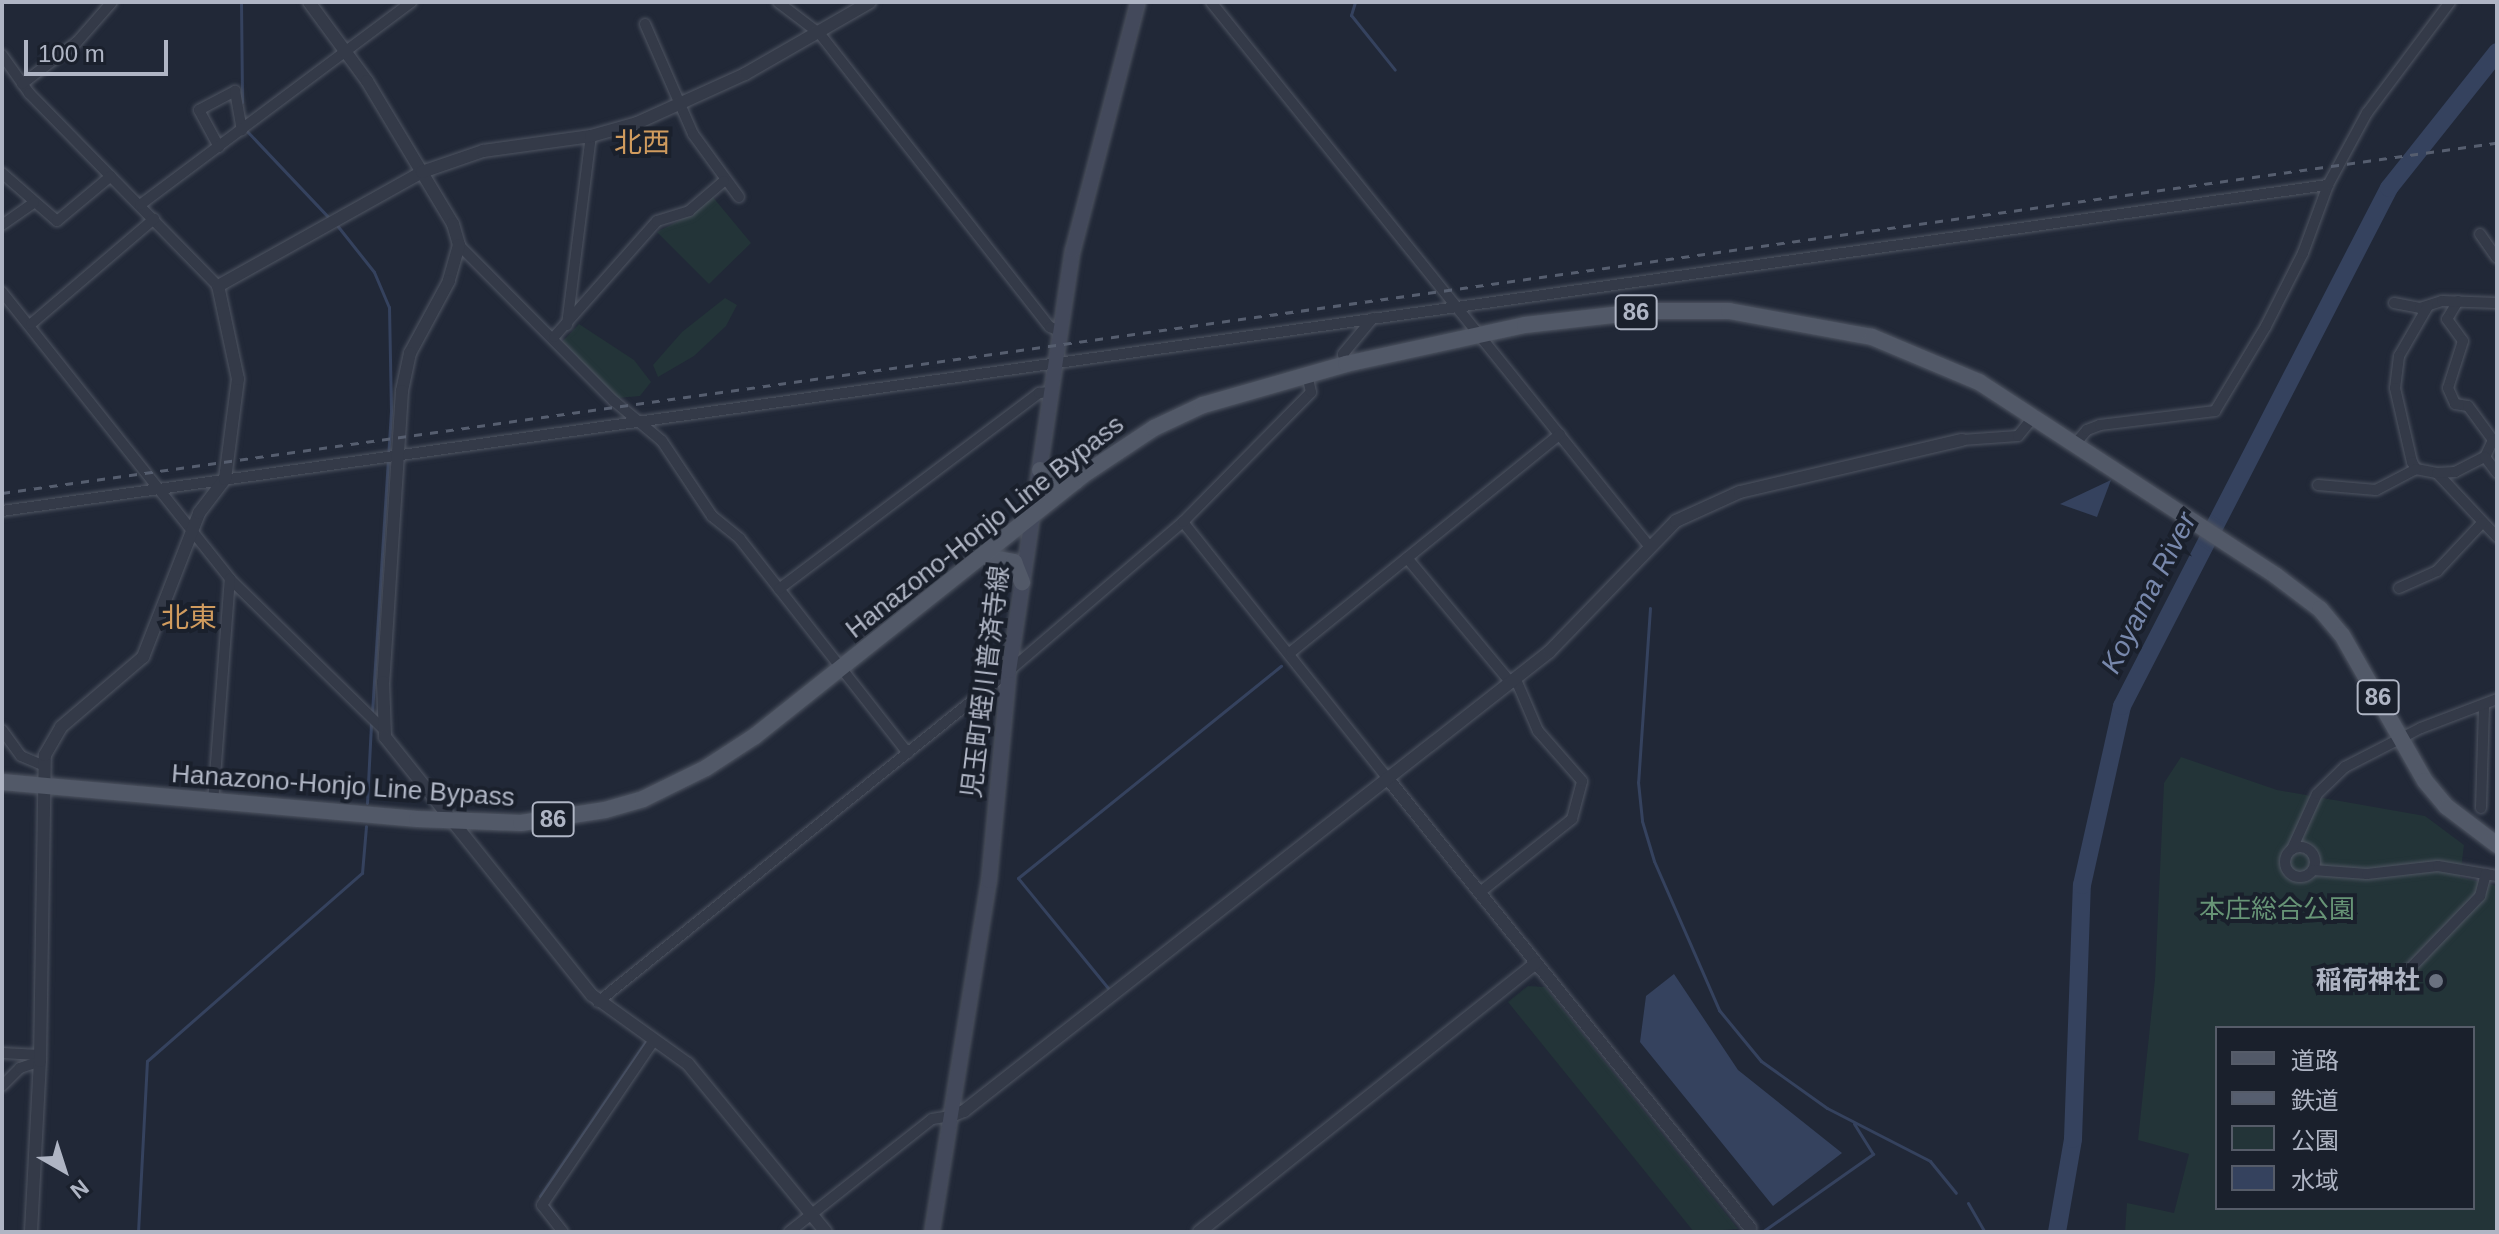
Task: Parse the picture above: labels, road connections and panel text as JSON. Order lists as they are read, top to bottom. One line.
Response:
{"streets":{"main road":["86","Hanazono-Honjo Line Bypass","児玉町蛭川普済寺線"]},"crossings":[["Hanazono-Honjo Line Bypass","児玉町蛭川普済寺線"]],"districts":["北西","北東"],"water":["Koyama River"],"parks":["本庄総合公園"],"places":["稲荷神社"],"legend":["道路","鉄道","公園","水域"],"scale_bar":"100 m","north":"bottom right"}
